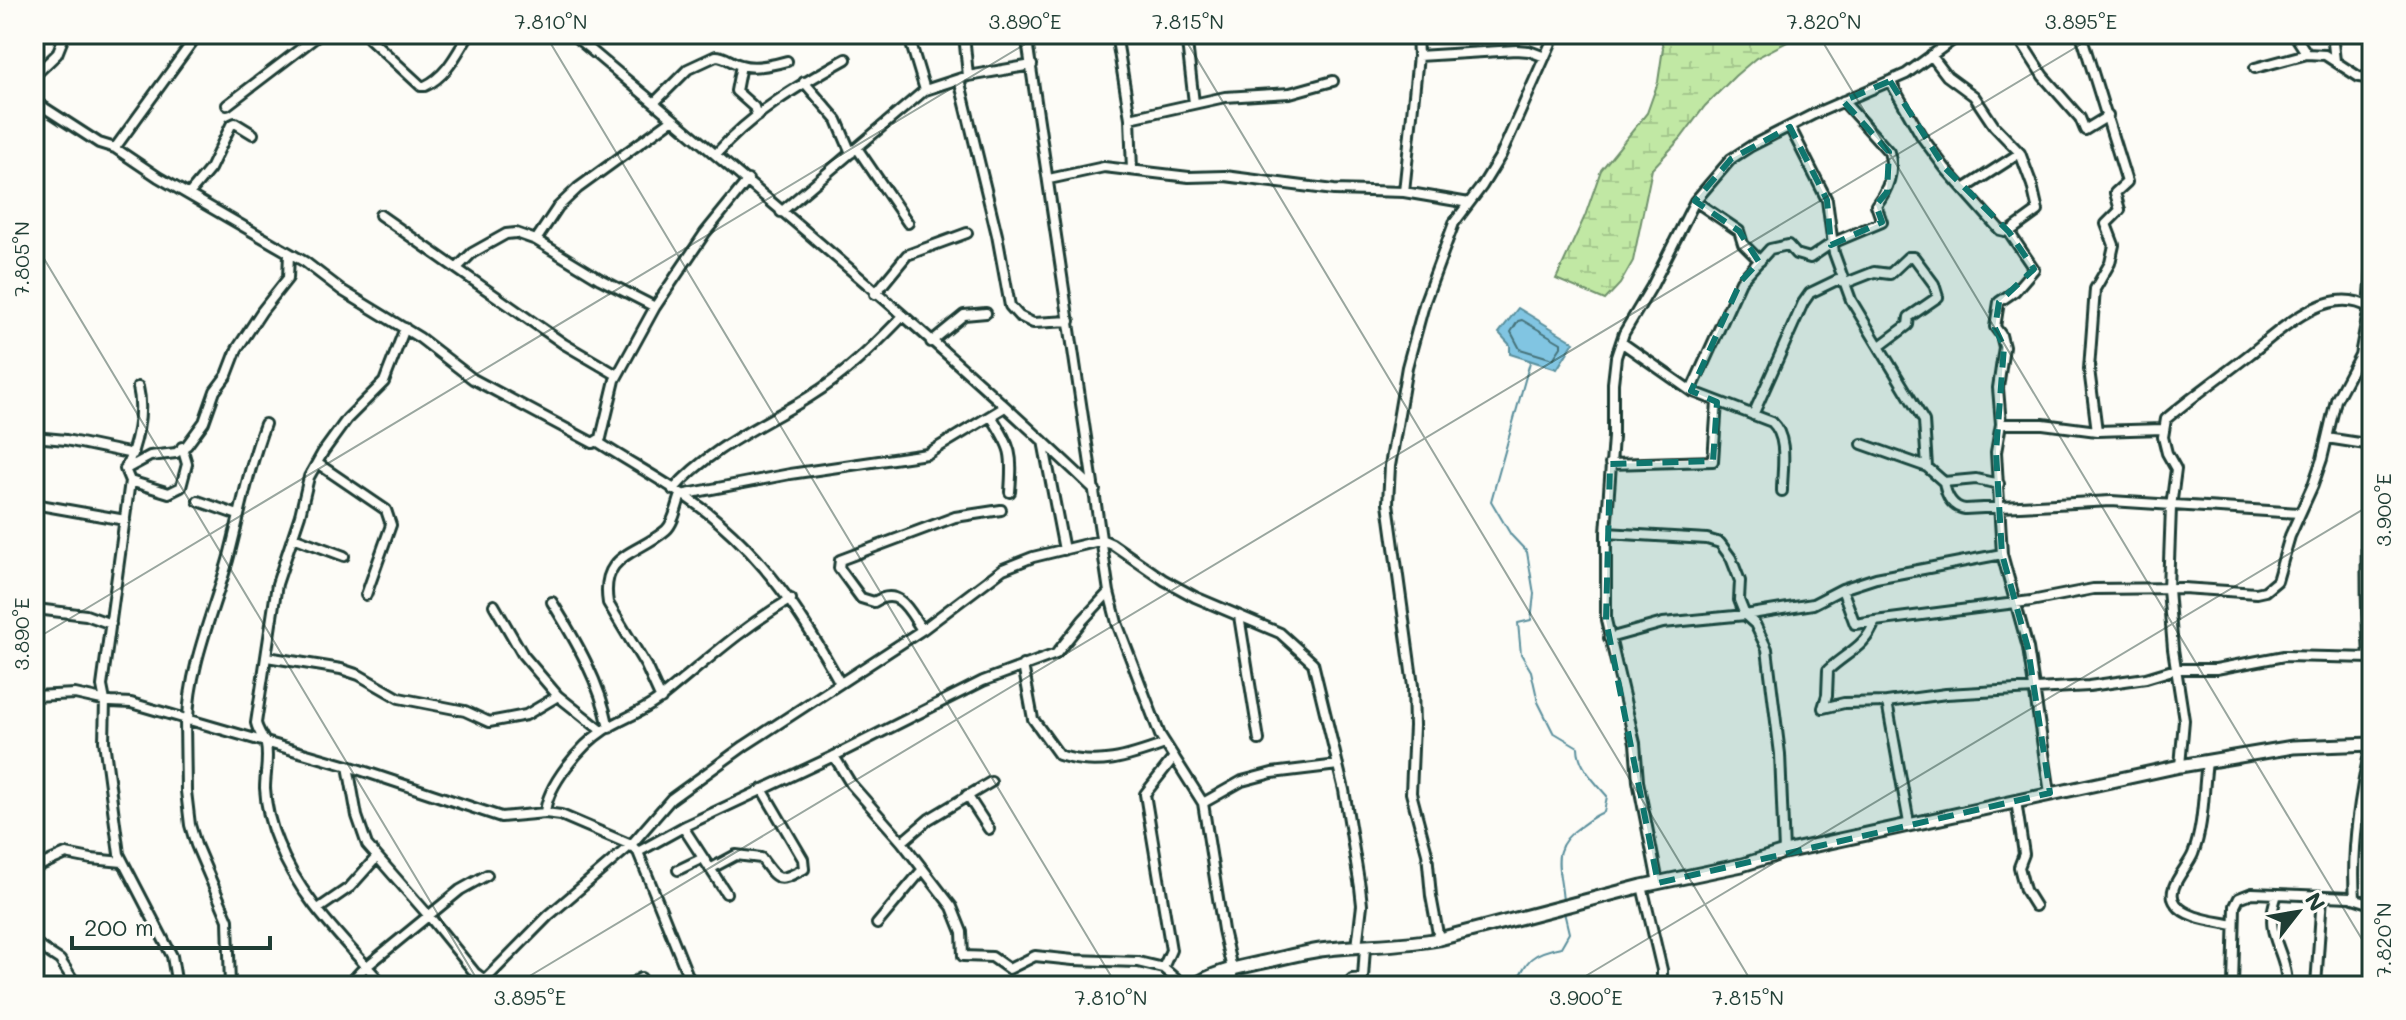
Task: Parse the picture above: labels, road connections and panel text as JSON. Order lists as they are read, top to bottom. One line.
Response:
{"scale_bar":"200 m","north":"top right","coordinates":["7.810°N","3.890°E","7.815°N","7.820°N","3.895°E","7.805°N","3.900°E"]}
